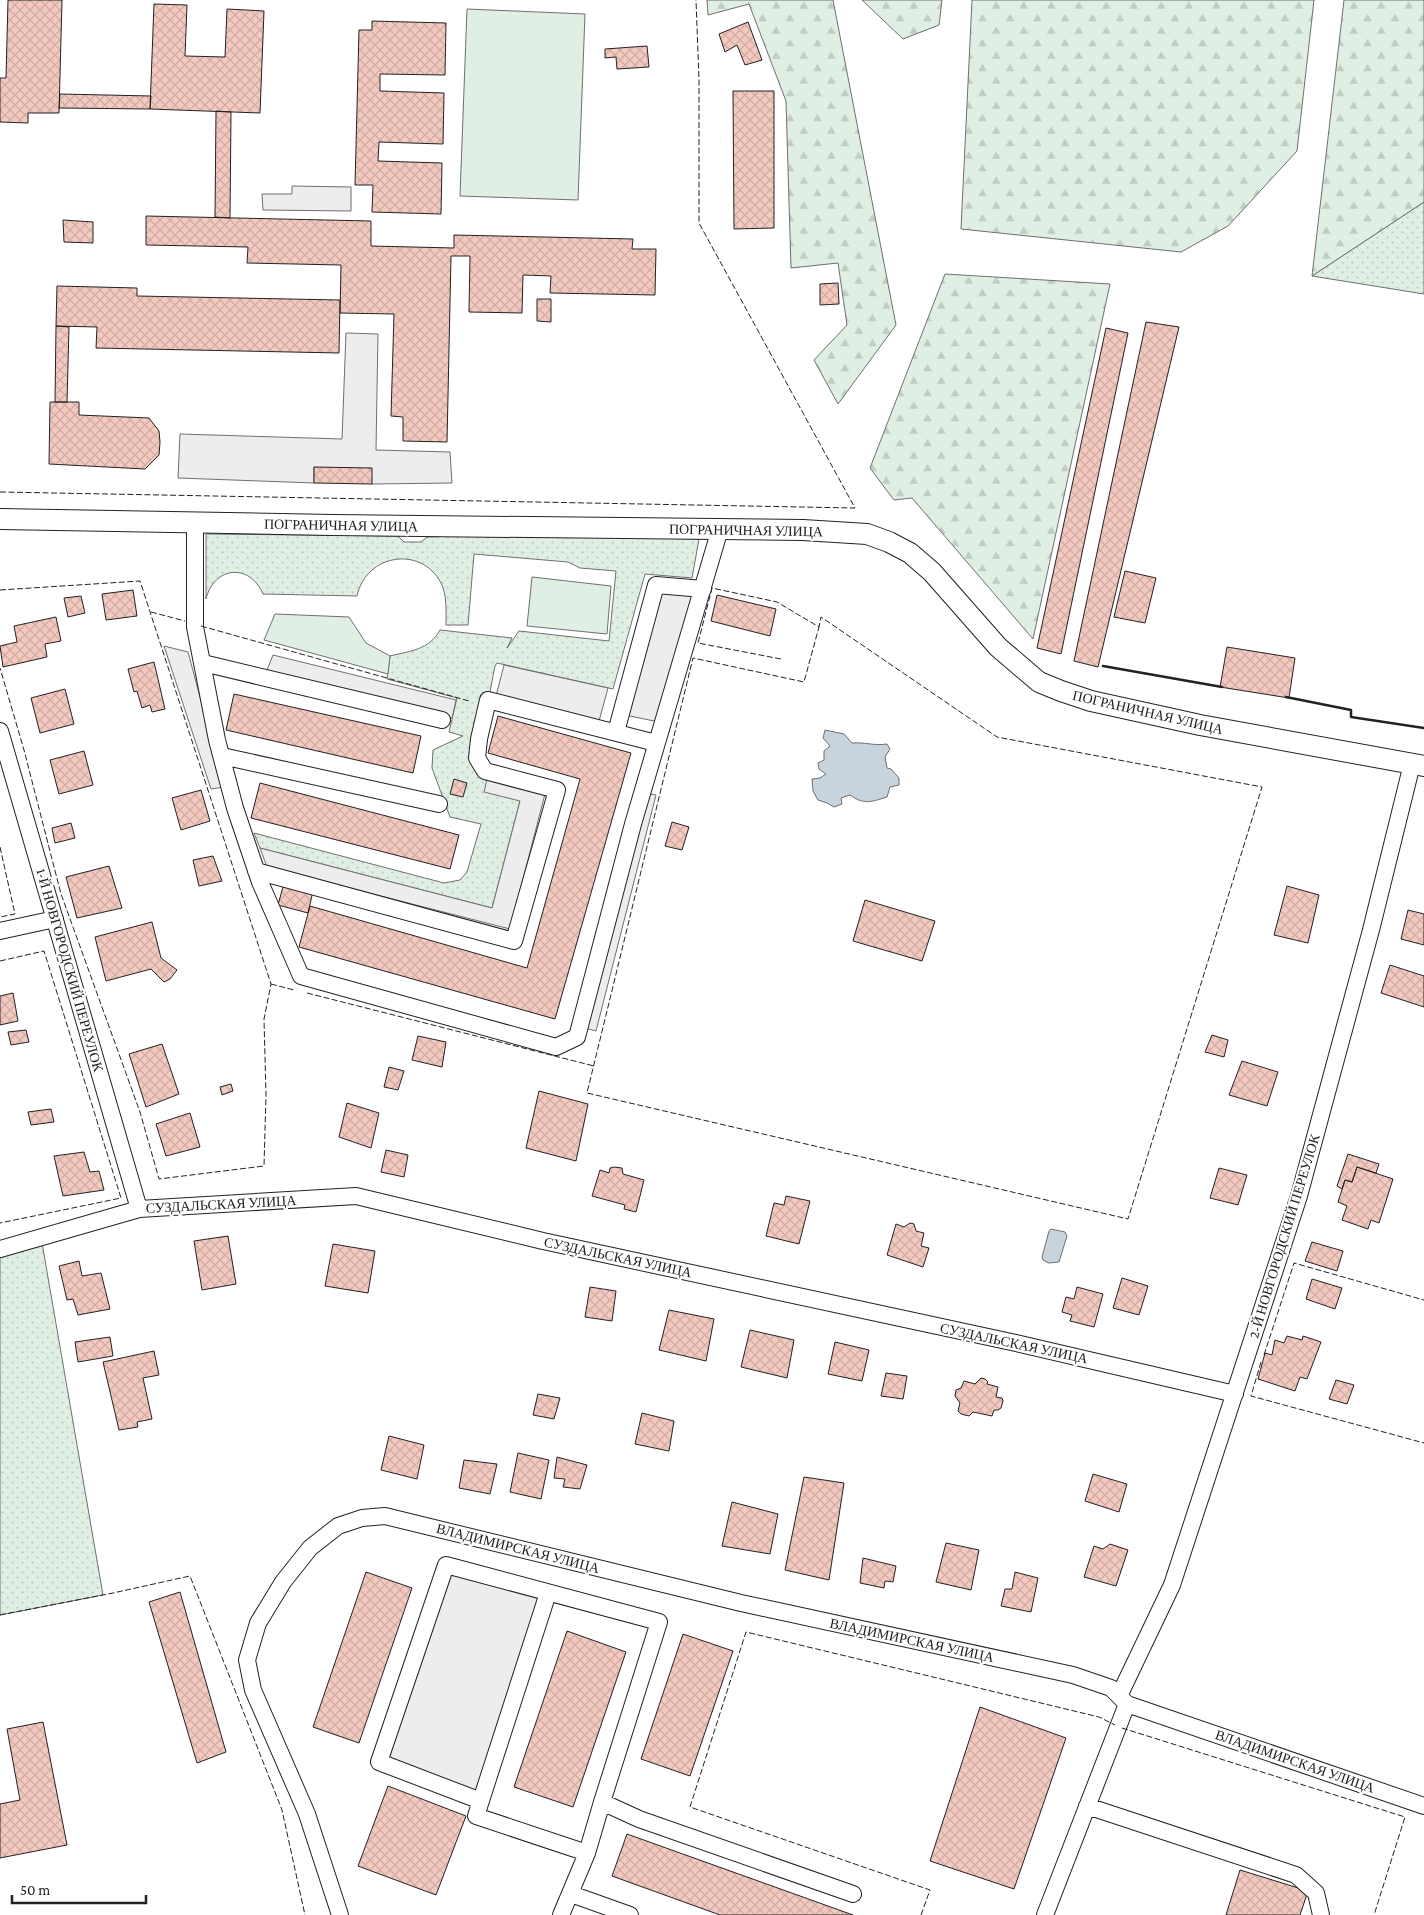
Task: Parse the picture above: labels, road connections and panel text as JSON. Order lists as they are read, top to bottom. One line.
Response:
{"streets":{"street":["ПОГРАНИЧНАЯ УЛИЦА","1-Й НОВГОРОДСКИЙ ПЕРЕУЛОК","СУЗДАЛЬСКАЯ УЛИЦА","2-Й НОВГОРОДСКИЙ ПЕРЕУЛОК","ВЛАДИМИРСКАЯ УЛИЦА"]},"crossings":[["ПОГРАНИЧНАЯ УЛИЦА","2-Й НОВГОРОДСКИЙ ПЕРЕУЛОК"],["1-Й НОВГОРОДСКИЙ ПЕРЕУЛОК","СУЗДАЛЬСКАЯ УЛИЦА"],["СУЗДАЛЬСКАЯ УЛИЦА","2-Й НОВГОРОДСКИЙ ПЕРЕУЛОК"],["2-Й НОВГОРОДСКИЙ ПЕРЕУЛОК","ВЛАДИМИРСКАЯ УЛИЦА"]],"scale_bar":"50 m"}
